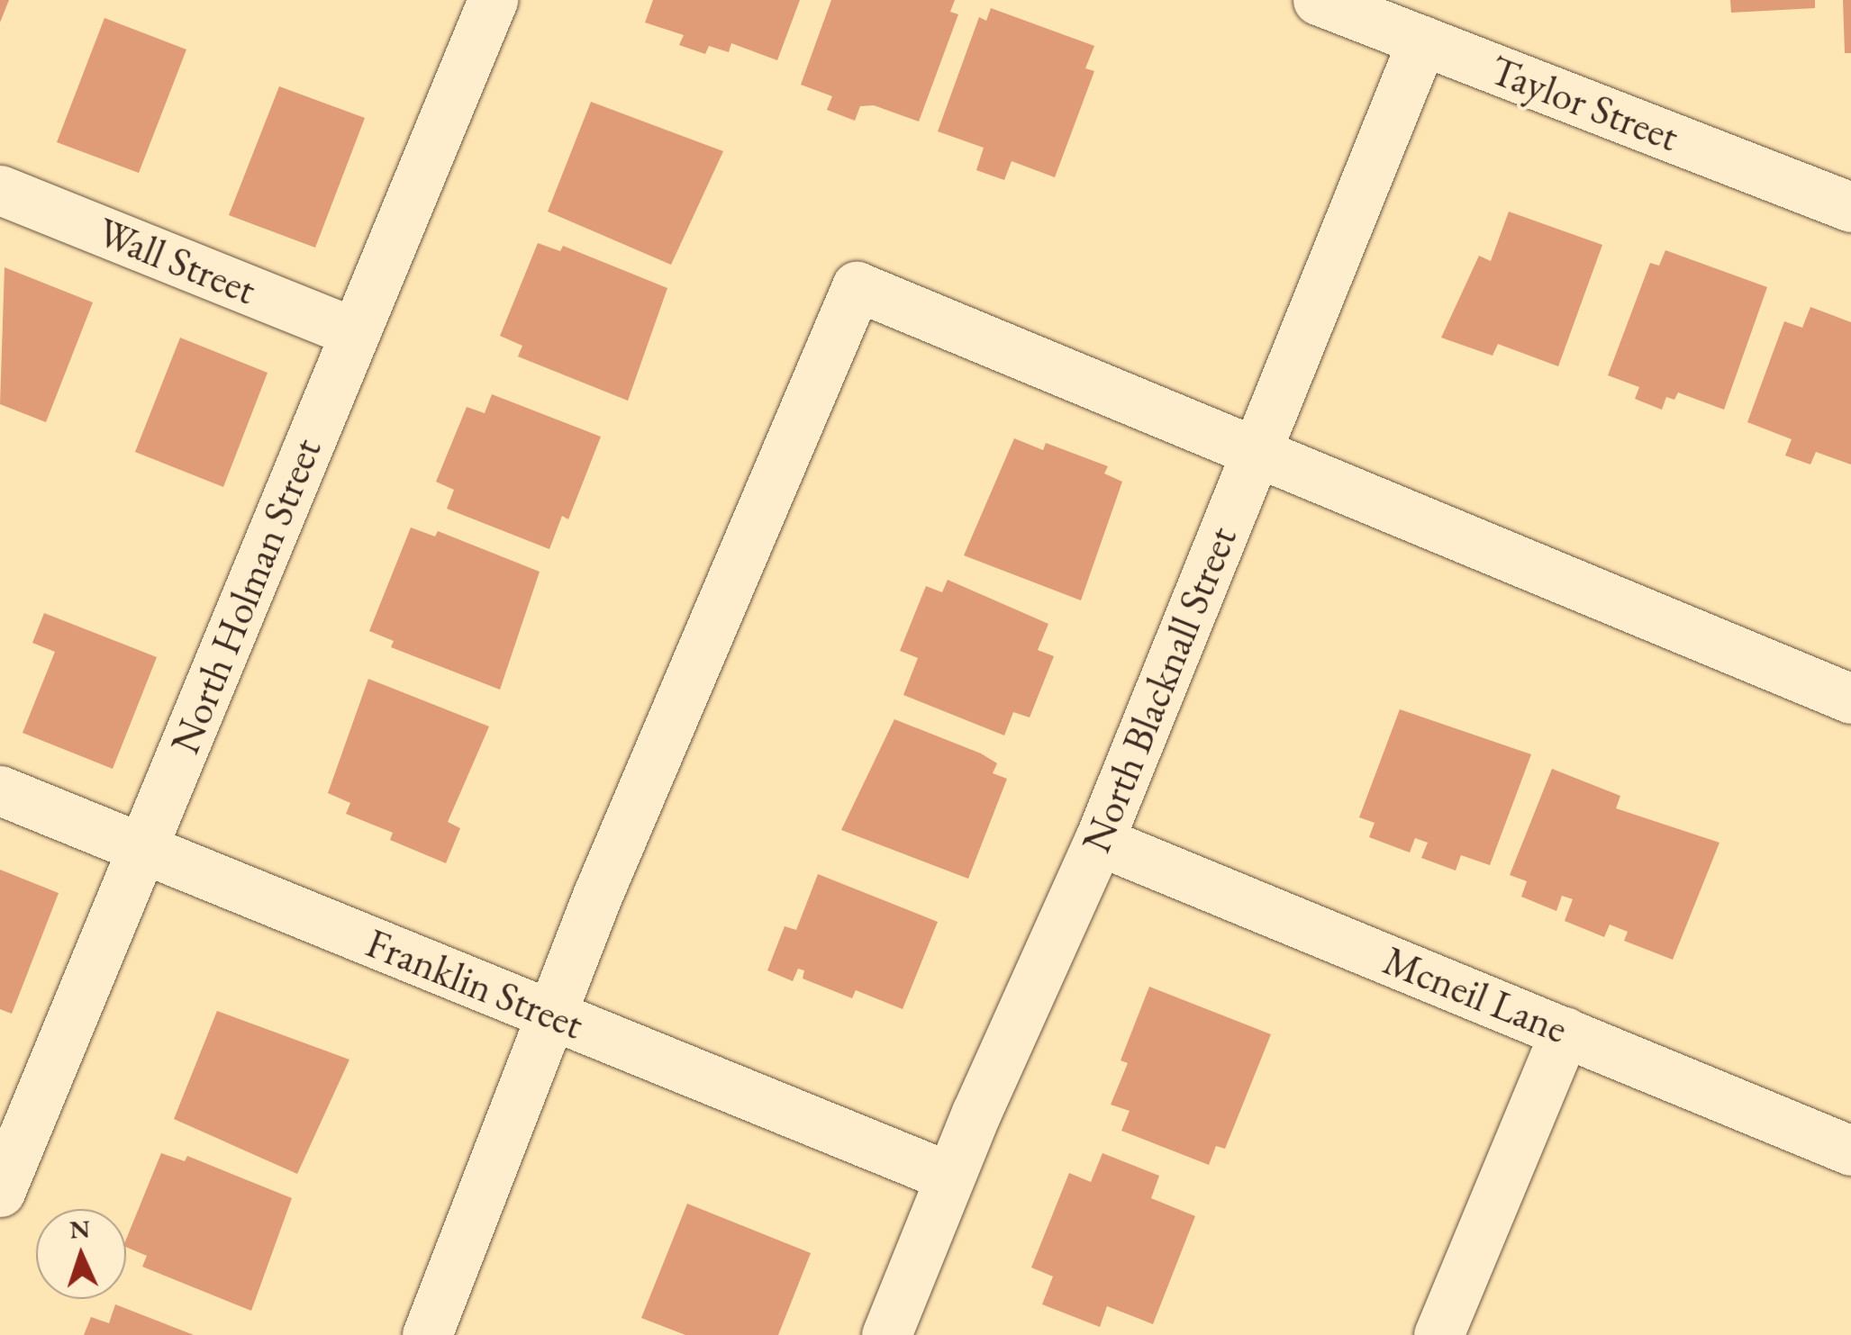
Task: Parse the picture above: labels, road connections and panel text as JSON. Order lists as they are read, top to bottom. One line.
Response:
{"streets":{"street":["Taylor Street","Wall Street","North Holman Street","North Blacknall Street","Franklin Street","Mcneil Lane"]},"crossings":[["Taylor Street","North Blacknall Street"],["Wall Street","North Holman Street"],["North Holman Street","Franklin Street"],["North Blacknall Street","Franklin Street"],["North Blacknall Street","Mcneil Lane"]],"north":"top"}
